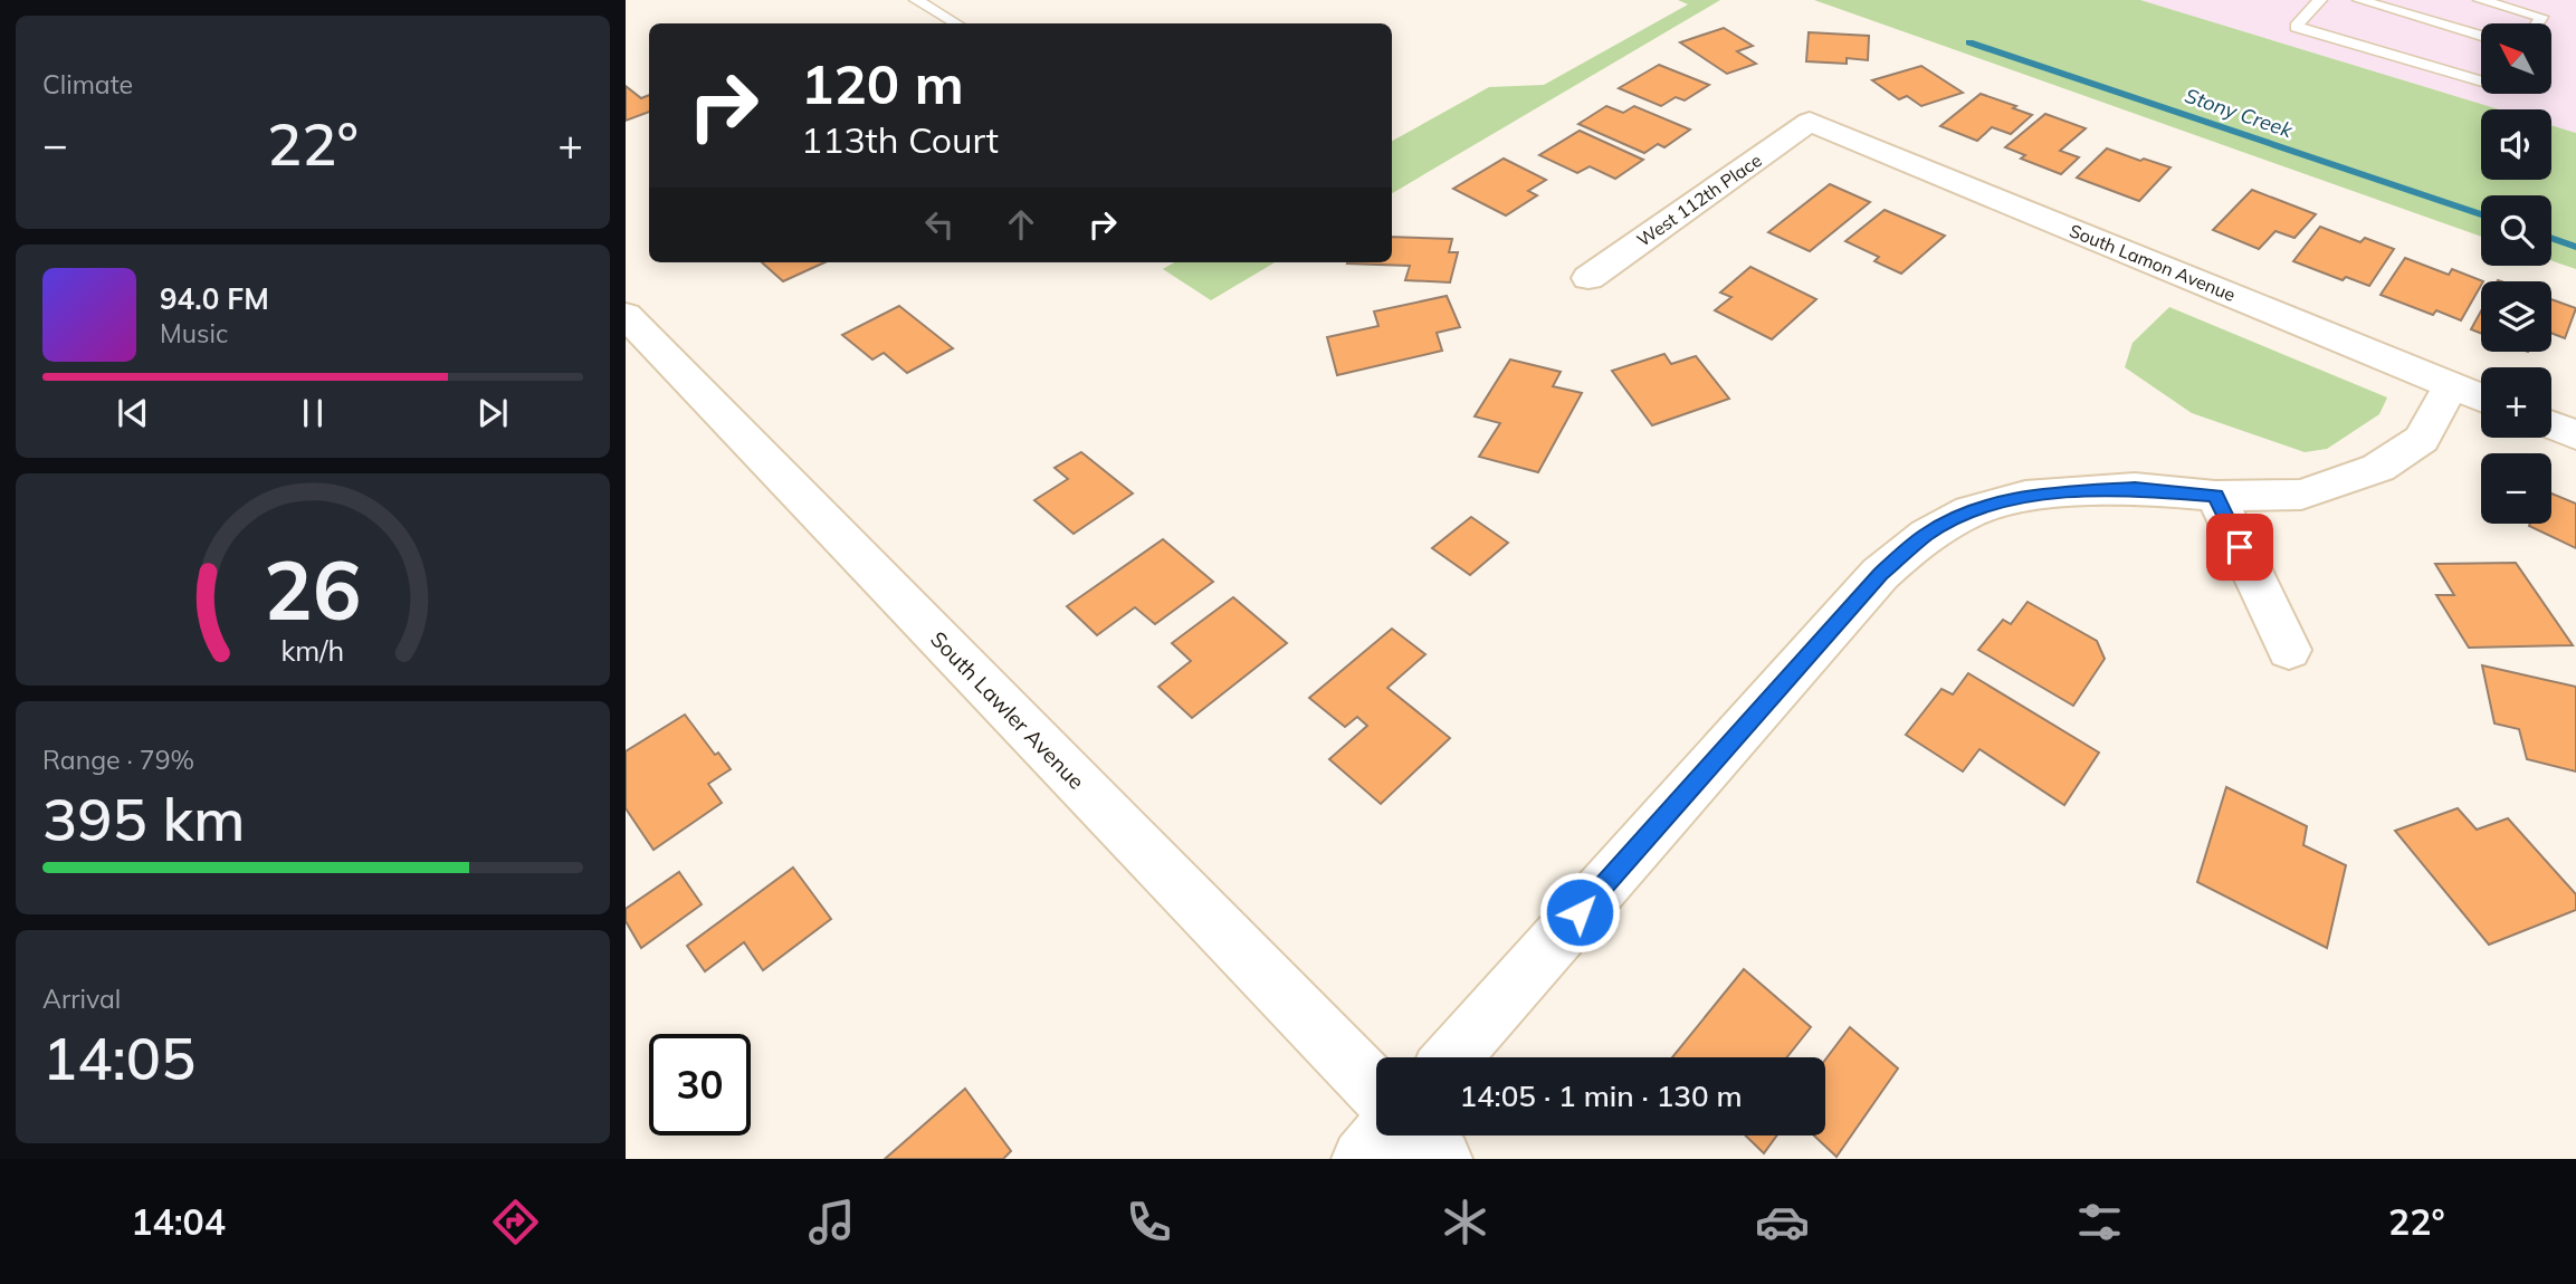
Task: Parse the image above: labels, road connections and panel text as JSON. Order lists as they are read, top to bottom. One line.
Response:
{"streets":{"street":["West 112th Place","South Lamon Avenue","South Lawler Avenue"]},"crossings":[["West 112th Place","South Lamon Avenue"]],"water":["Stony Creek"],"north":"top left","page":{"tile":["Climate",["Range · 79%","395 km"],["Arrival","14:05"]],"map_buttons":["+","−"],"turn":["120 m","113th Court"],"heat":["−","22°","+"],"song":["94.0 FM","Music"],"limit":"30","trip":"14:05 · 1 min · 130 m","tabs":["14:04","22°"],"gauge":["26","km/h"]}}
